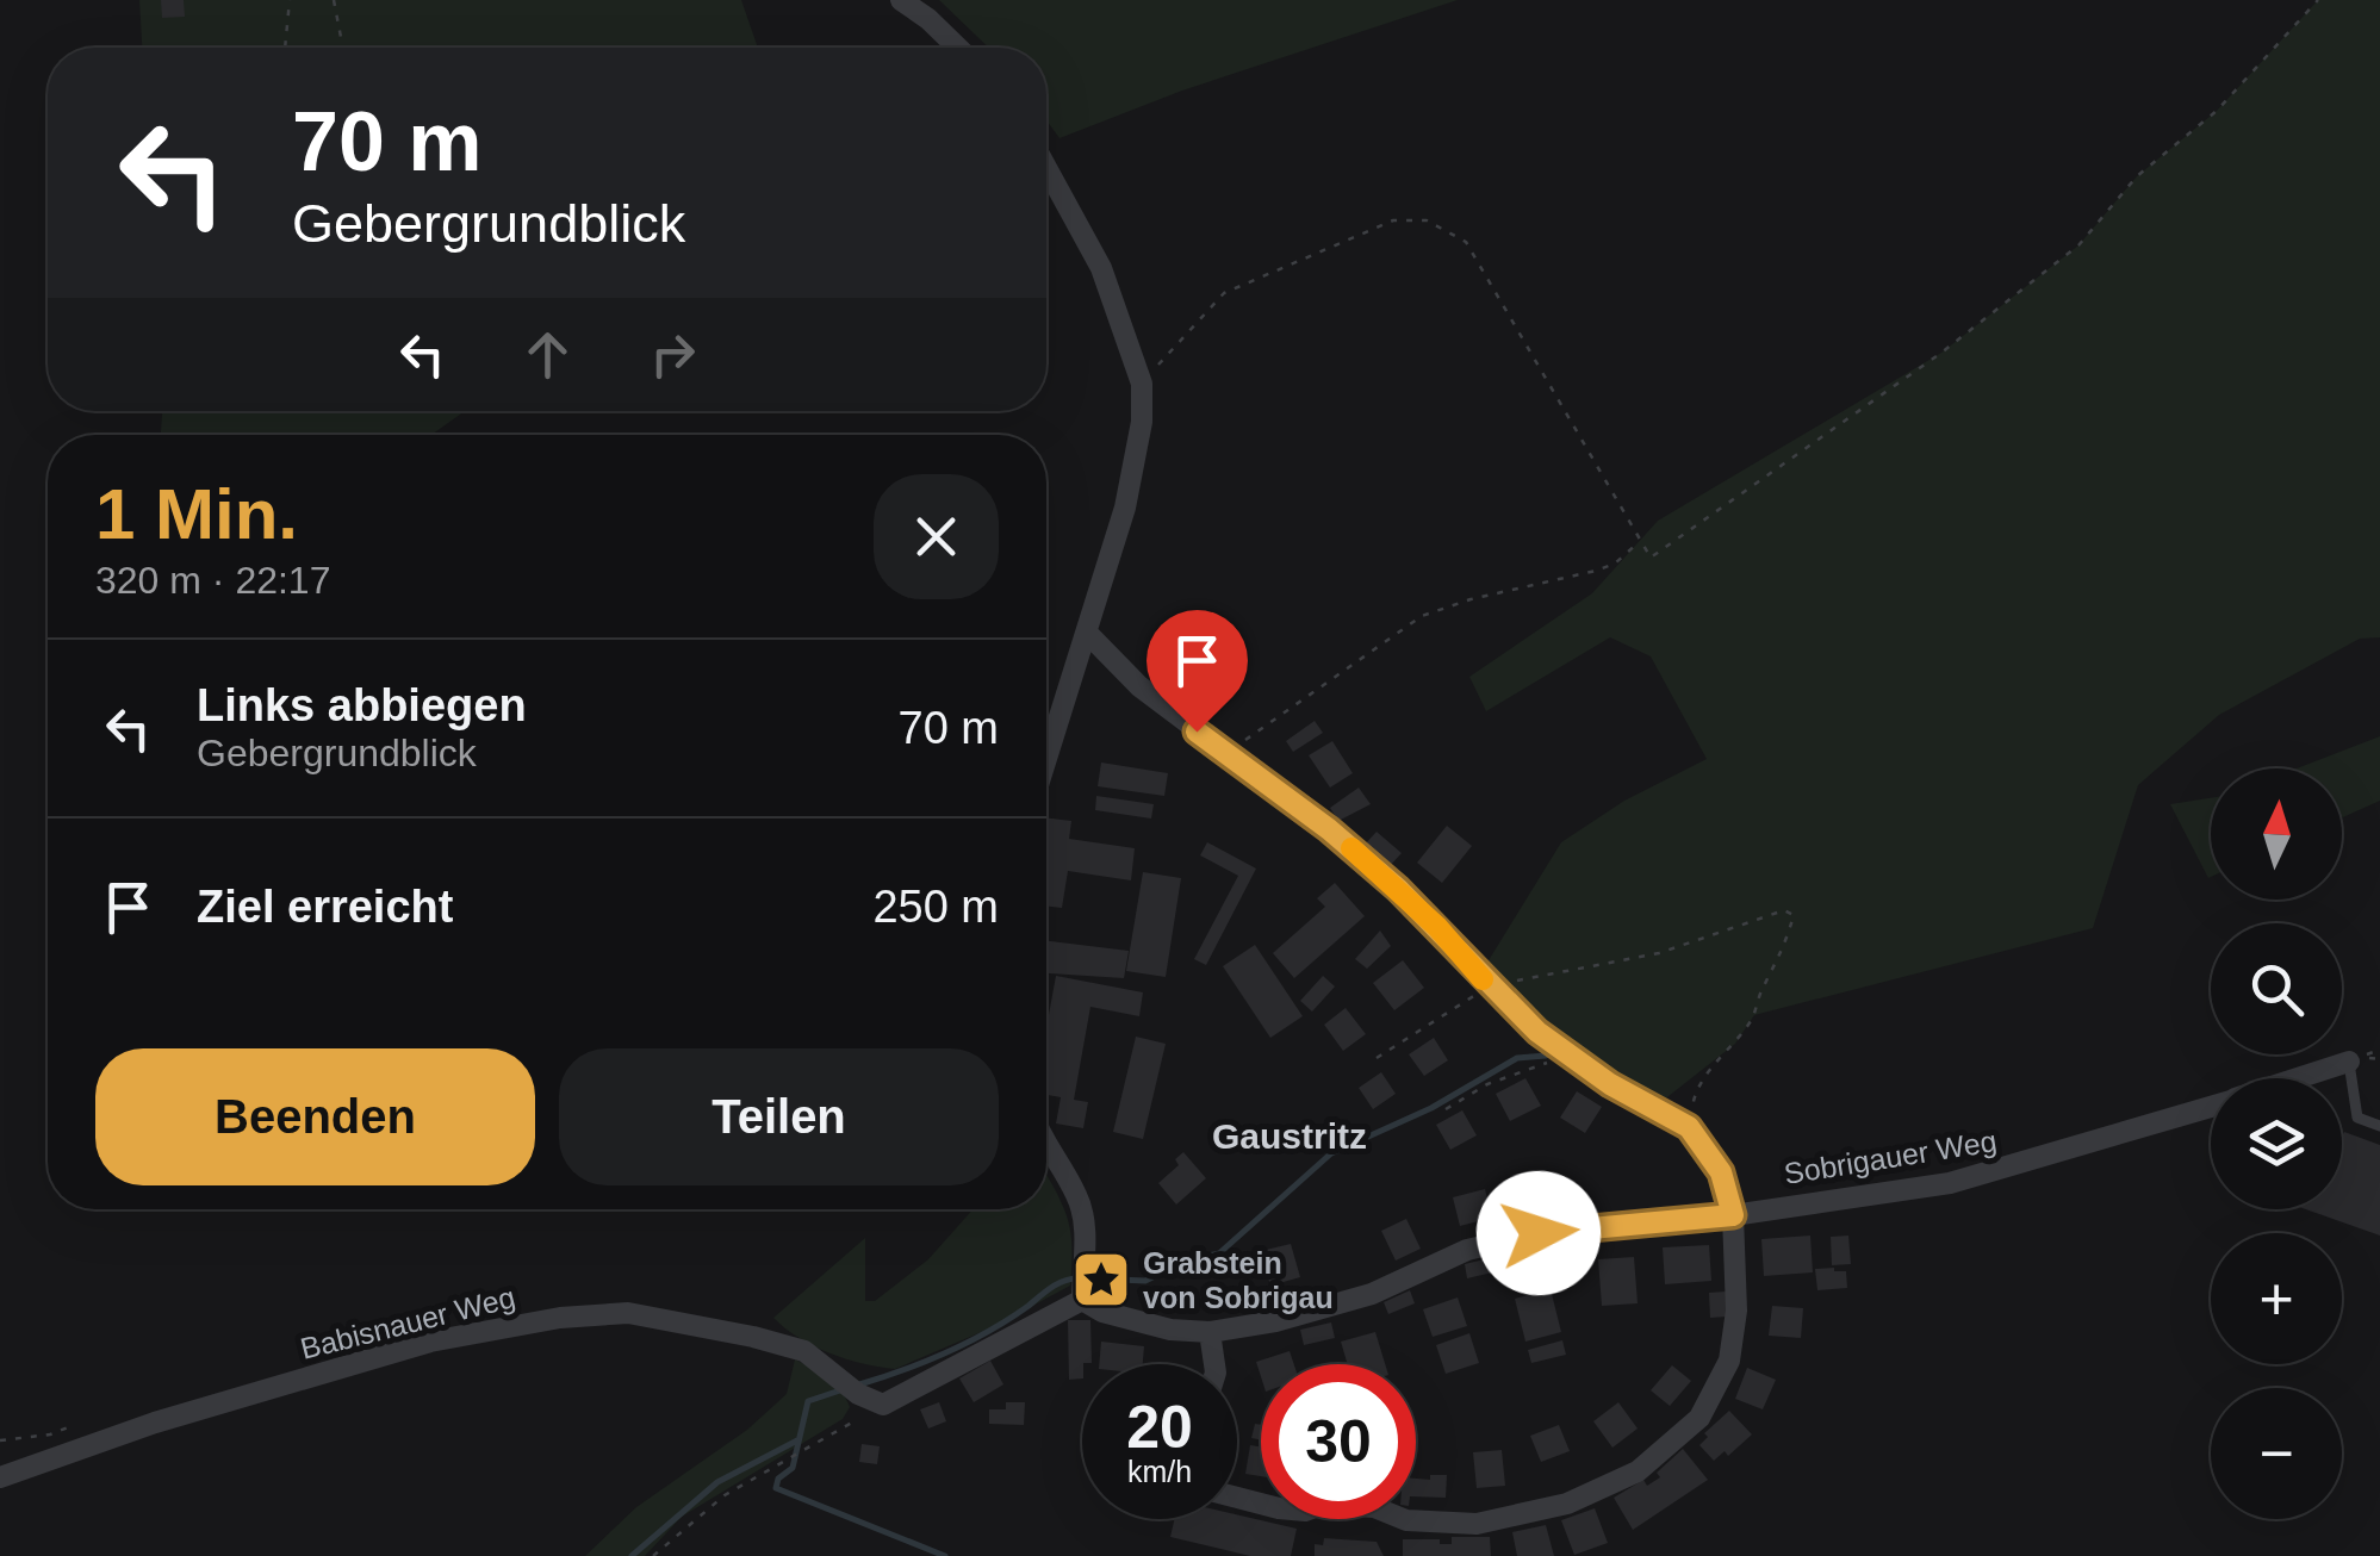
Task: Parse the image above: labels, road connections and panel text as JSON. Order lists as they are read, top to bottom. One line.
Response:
{"streets":{"street":["Sobrigauer Weg","Babisnauer Weg"]},"districts":["Gaustritz"],"places":{"place":["Grabstein von Sobrigau"]},"north":"top","page":{"turn":["70 m","Gebergrundblick"],"heading":["1 Min.","320 m · 22:17"],"list":[{"name":"Links abbiegen","note":"Gebergrundblick","value":"70 m"},{"name":"Ziel erreicht","value":"250 m"}],"map_buttons":["+","−"],"buttons":["Beenden","Teilen"],"speed":"20 km/h","limit":"30"}}
